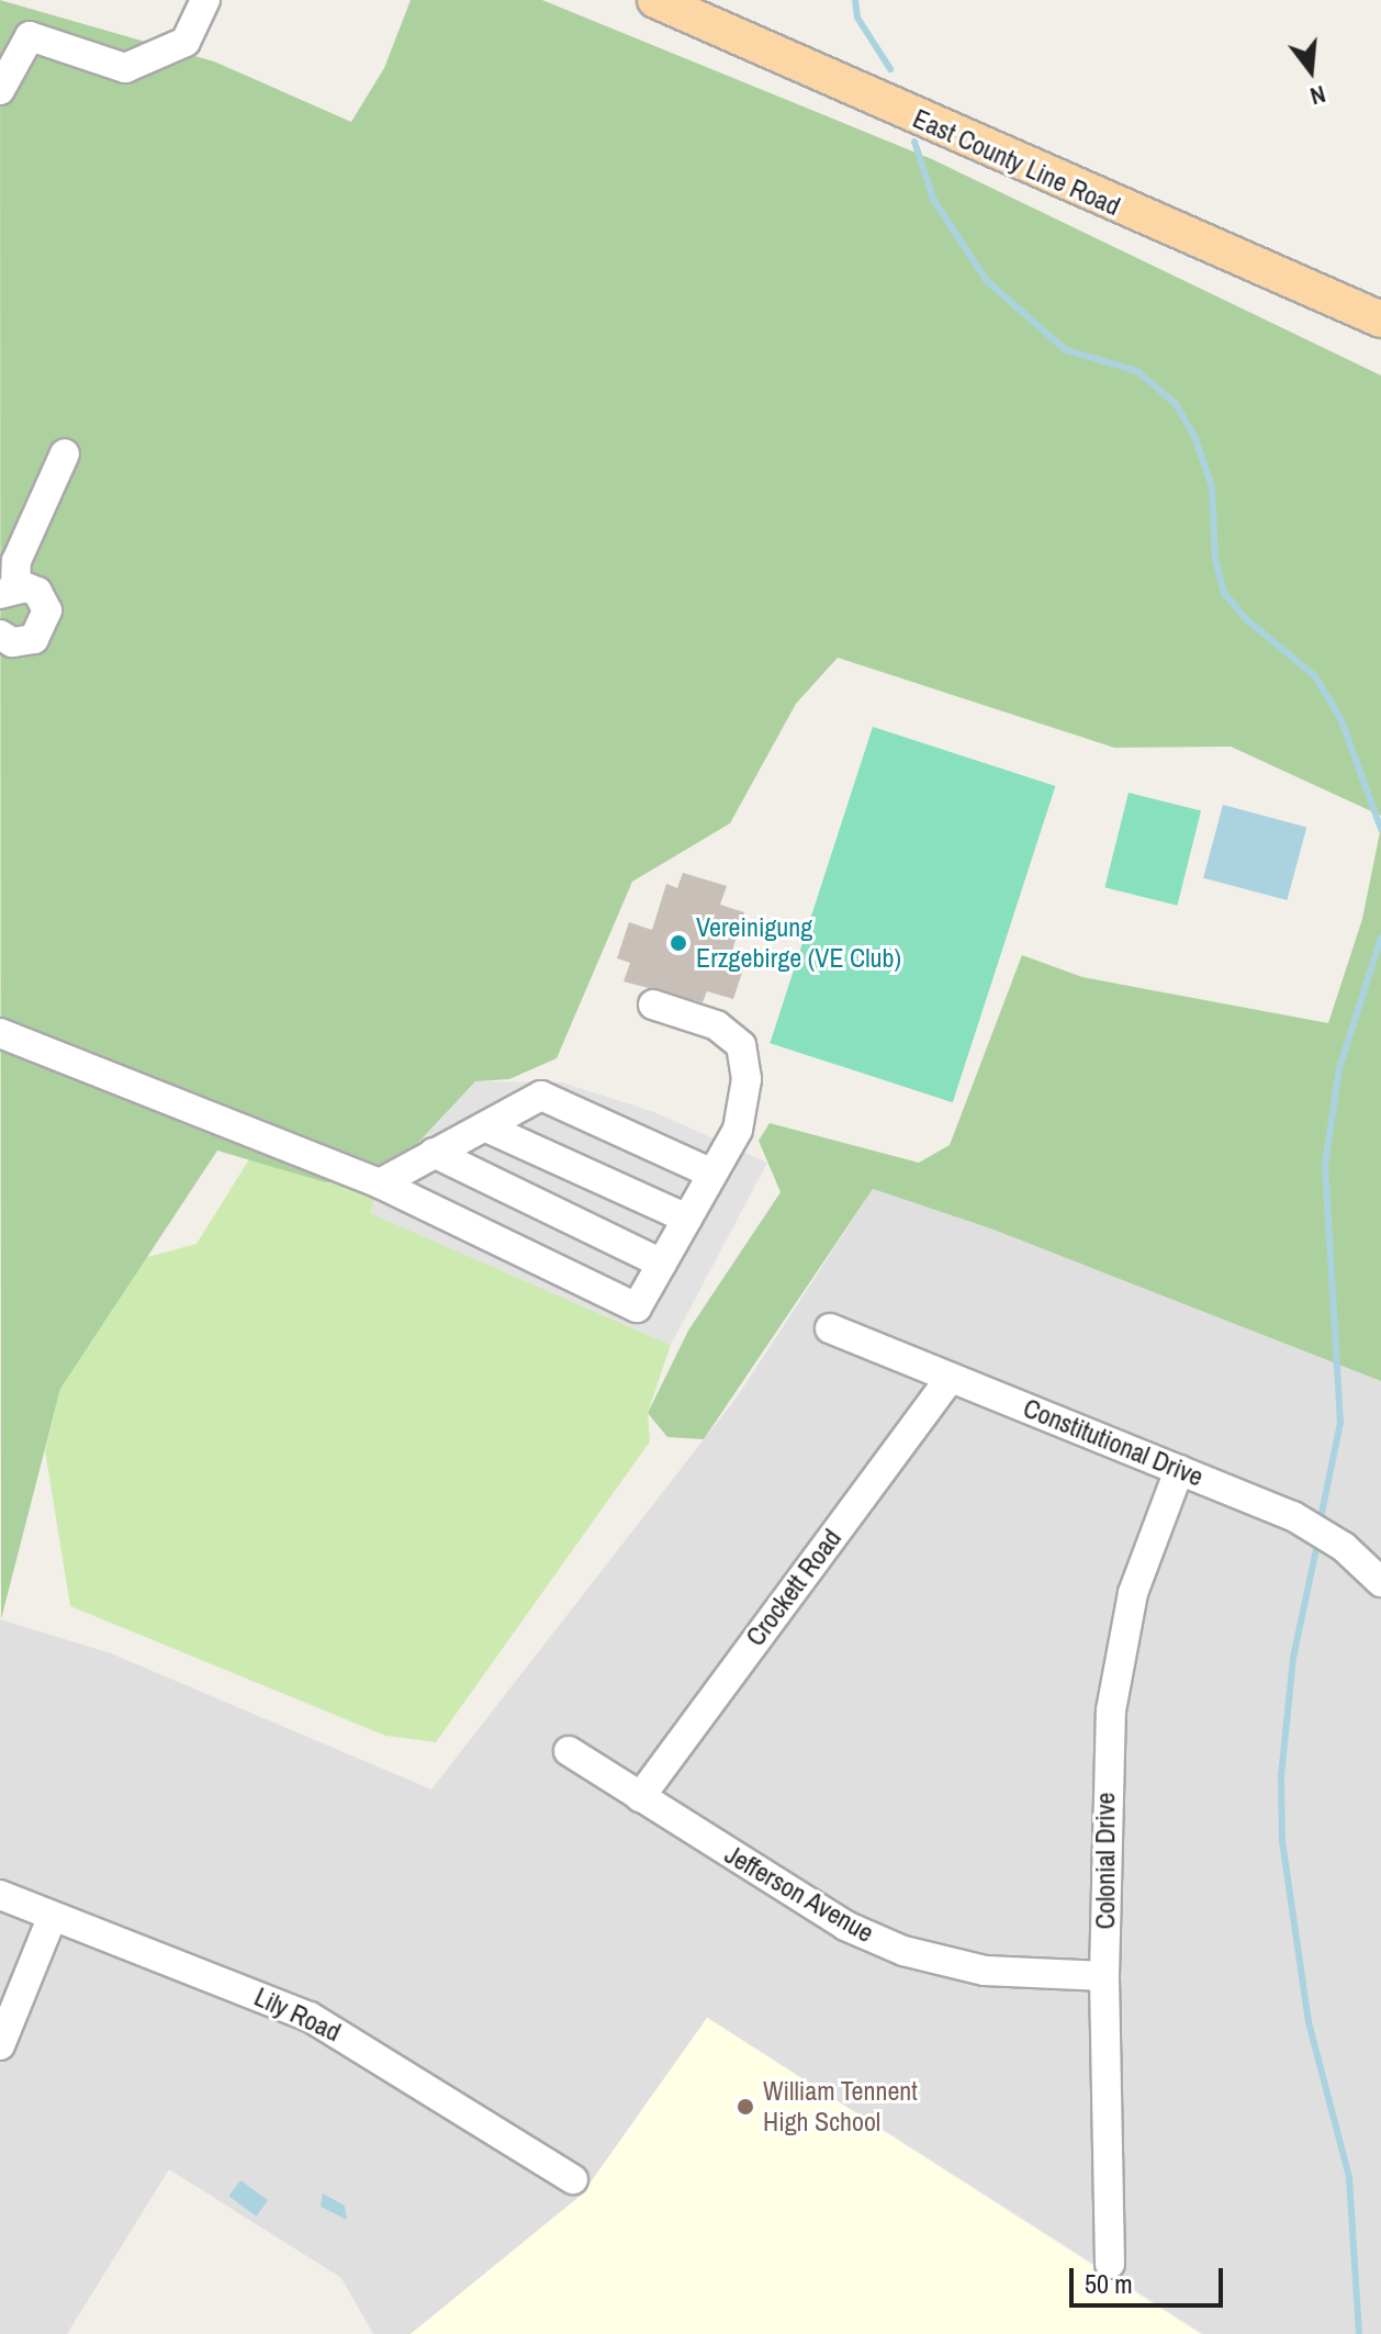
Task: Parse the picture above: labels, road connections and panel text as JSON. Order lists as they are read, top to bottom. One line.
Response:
{"streets":{"main road":["East County Line Road"],"street":["Constitutional Drive","Crockett Road","Colonial Drive","Jefferson Avenue","Lily Road"]},"crossings":[["Constitutional Drive","Crockett Road"],["Constitutional Drive","Colonial Drive"],["Crockett Road","Jefferson Avenue"],["Colonial Drive","Jefferson Avenue"]],"places":["Vereinigung Erzgebirge (VE Club)","William Tennent High School"],"scale_bar":"50 m","north":"bottom"}
